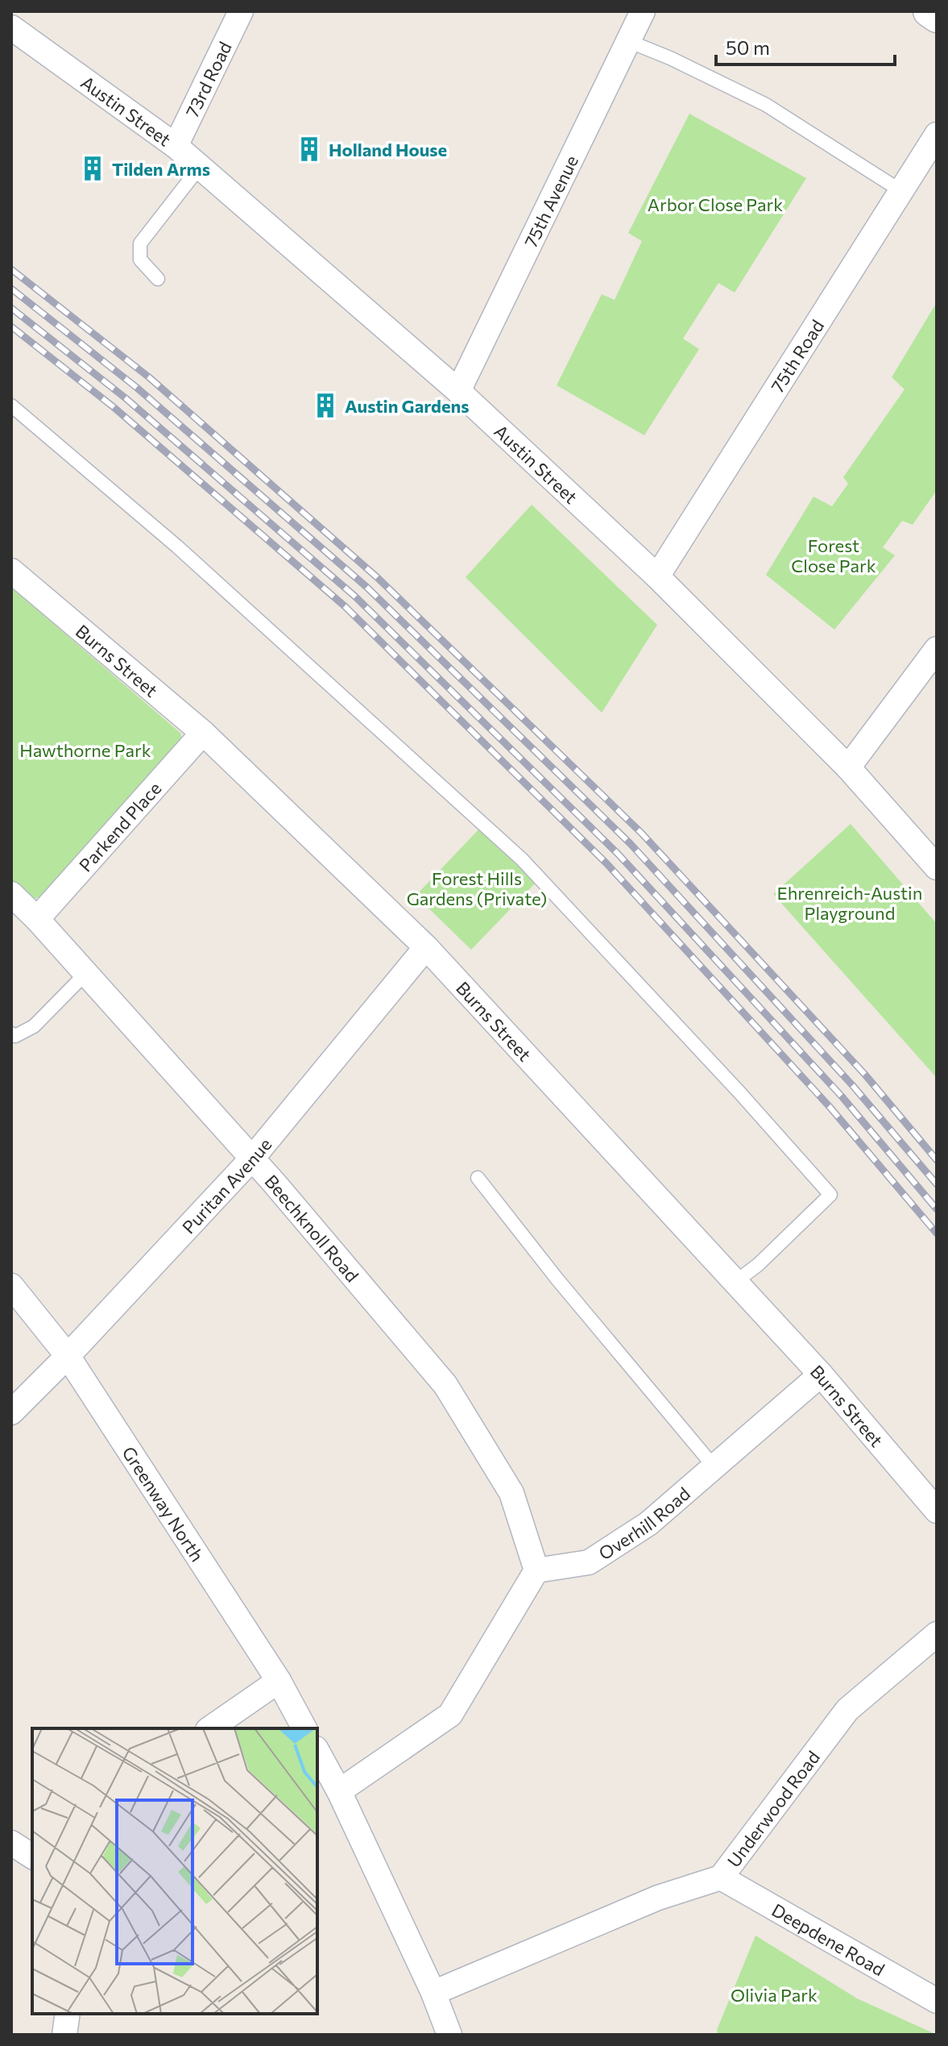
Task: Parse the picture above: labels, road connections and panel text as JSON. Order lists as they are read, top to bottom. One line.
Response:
{"streets":{"street":["73rd Road","Austin Street","75th Avenue","75th Road","Burns Street","Parkend Place","Puritan Avenue","Beechknoll Road","Greenway North","Overhill Road","Underwood Road","Deepdene Road"]},"crossings":[["73rd Road","Austin Street"],["Austin Street","75th Avenue"],["Austin Street","75th Road"],["Burns Street","Parkend Place"],["Burns Street","Puritan Avenue"],["Burns Street","Overhill Road"],["Parkend Place","Beechknoll Road"],["Puritan Avenue","Beechknoll Road"],["Puritan Avenue","Greenway North"],["Beechknoll Road","Overhill Road"],["Underwood Road","Deepdene Road"]],"parks":["Arbor Close Park","Forest Close Park","Hawthorne Park","Forest Hills Gardens (Private)","Ehrenreich-Austin Playground","Olivia Park"],"places":{"building":["Holland House","Tilden Arms","Austin Gardens"]},"scale_bar":"50 m"}
